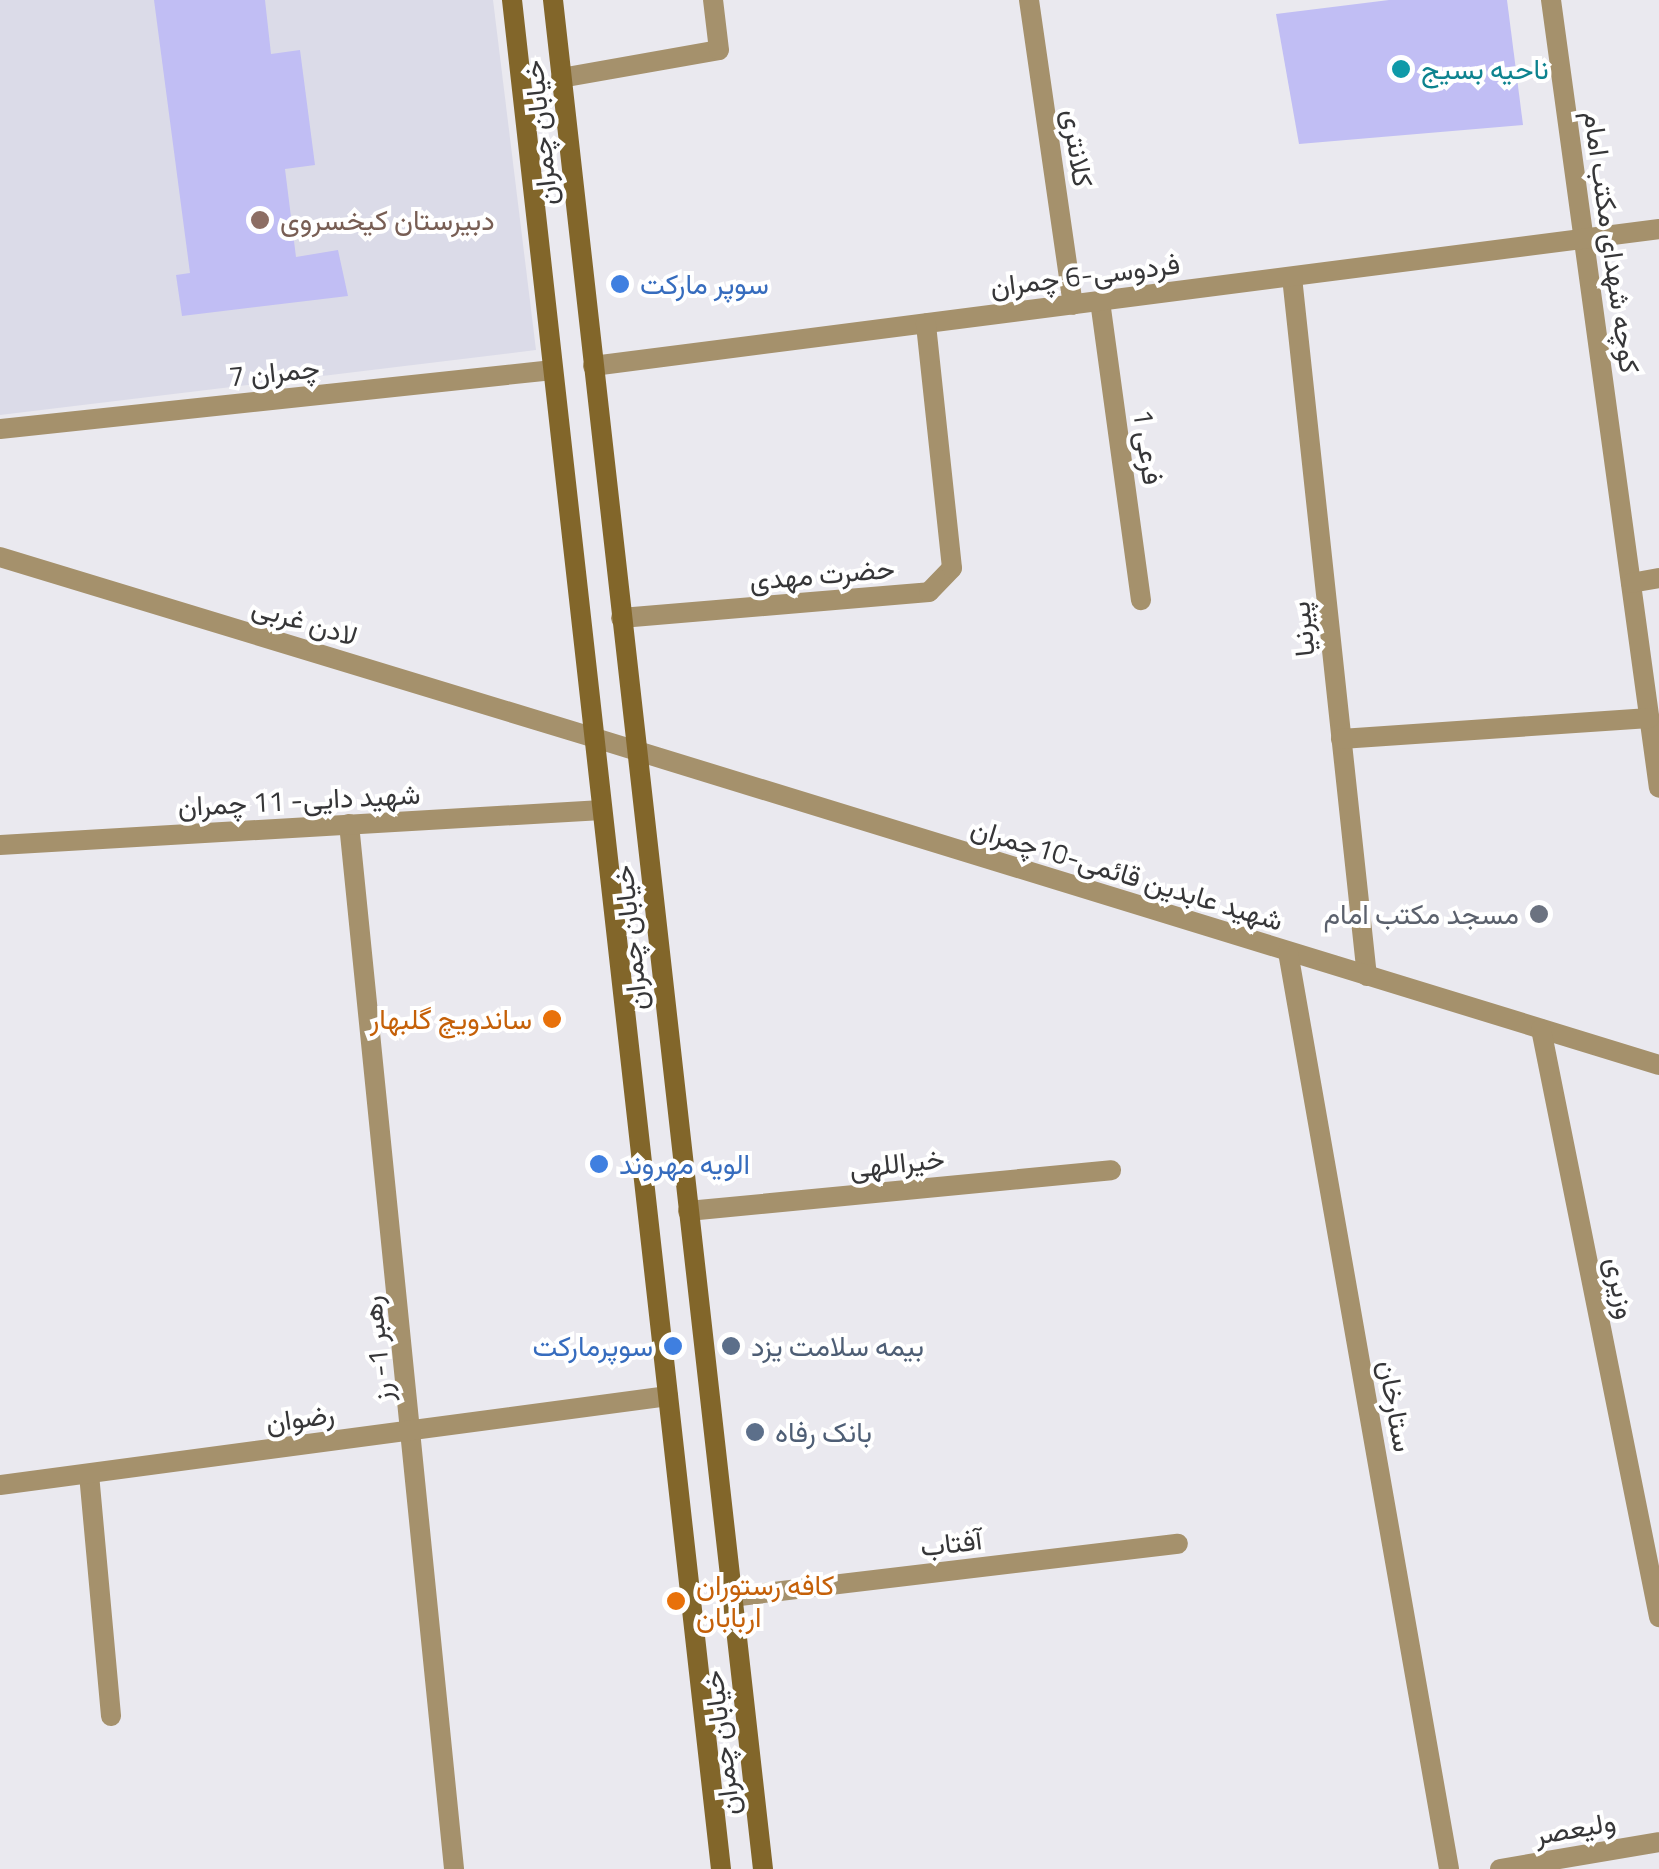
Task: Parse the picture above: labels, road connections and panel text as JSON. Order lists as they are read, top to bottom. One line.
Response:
{"streets":{"main road":["خیابان چمران"],"street":["کلانتری","کوچه شهدای مکتب امام","فردوسی-6 چمران","چمران 7","فرعی 1","حضرت مهدی","لادن غربی","پیرنیا","شهید دایی- 11 چمران","شهید عابدین قائمی-10چمران","خیراللهی","وزیری","رهبر 1- رز","ستارخان","رضوان","آفتاب","ولیعصر"]},"crossings":[["خیابان چمران","فردوسی-6 چمران"],["خیابان چمران","چمران 7"],["خیابان چمران","حضرت مهدی"],["خیابان چمران","لادن غربی"],["خیابان چمران","شهید دایی- 11 چمران"],["خیابان چمران","شهید عابدین قائمی-10چمران"],["خیابان چمران","خیراللهی"],["خیابان چمران","رضوان"],["خیابان چمران","آفتاب"],["کلانتری","فردوسی-6 چمران"],["کوچه شهدای مکتب امام","فردوسی-6 چمران"],["فردوسی-6 چمران","فرعی 1"],["فردوسی-6 چمران","حضرت مهدی"],["فردوسی-6 چمران","پیرنیا"],["لادن غربی","شهید عابدین قائمی-10چمران"],["پیرنیا","شهید عابدین قائمی-10چمران"],["شهید دایی- 11 چمران","رهبر 1- رز"],["شهید عابدین قائمی-10چمران","وزیری"],["شهید عابدین قائمی-10چمران","ستارخان"],["رهبر 1- رز","رضوان"]],"places":["ناحیه بسیج","دبیرستان کیخسروی","سوپر مارکت","مسجد مکتب امام","ساندویچ گلبهار","الویه مهروند","سوپرمارکت","بيمه سلامت يزد","بانک رفاه","کافه رستوران اربابان"]}
